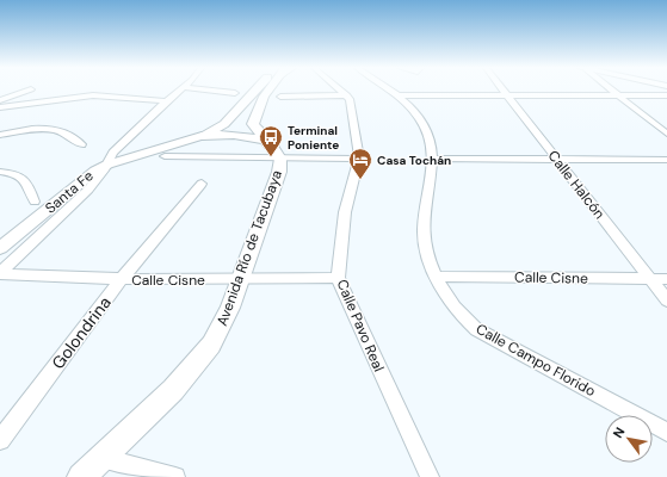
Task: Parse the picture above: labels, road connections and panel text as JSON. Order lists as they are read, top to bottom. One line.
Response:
{"streets":{"main road":["Avenida Río de Tacubaya"],"street":["Calle Halcón","Santa Fe","Calle Cisne","Calle Pavo Real","Golondrina","Calle Campo Florido"]},"crossings":[["Calle Halcón","Calle Cisne"],["Avenida Río de Tacubaya","Calle Cisne"],["Calle Cisne","Calle Pavo Real"],["Calle Cisne","Golondrina"],["Calle Cisne","Calle Campo Florido"]],"places":{"bus stop":["Terminal Poniente"],"hotel":["Casa Tochán"]},"north":"top left"}
